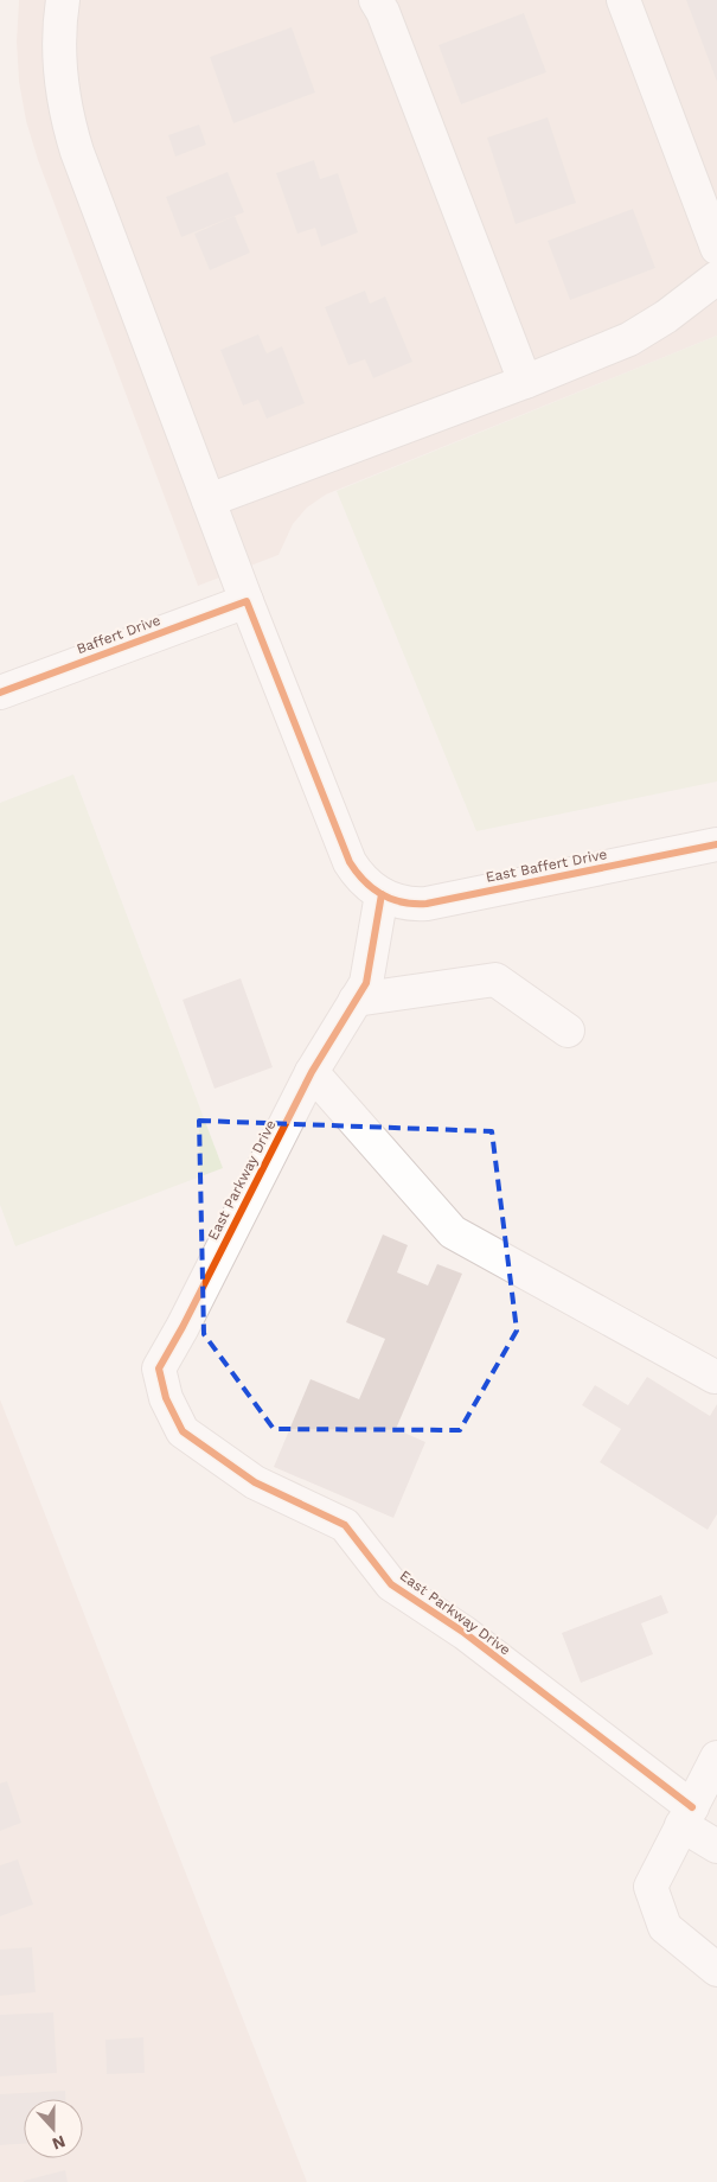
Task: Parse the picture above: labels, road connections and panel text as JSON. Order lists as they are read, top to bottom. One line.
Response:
{"streets":{"street":["Baffert Drive","East Baffert Drive","East Parkway Drive"]},"crossings":[["Baffert Drive","East Baffert Drive"]],"north":"bottom"}
